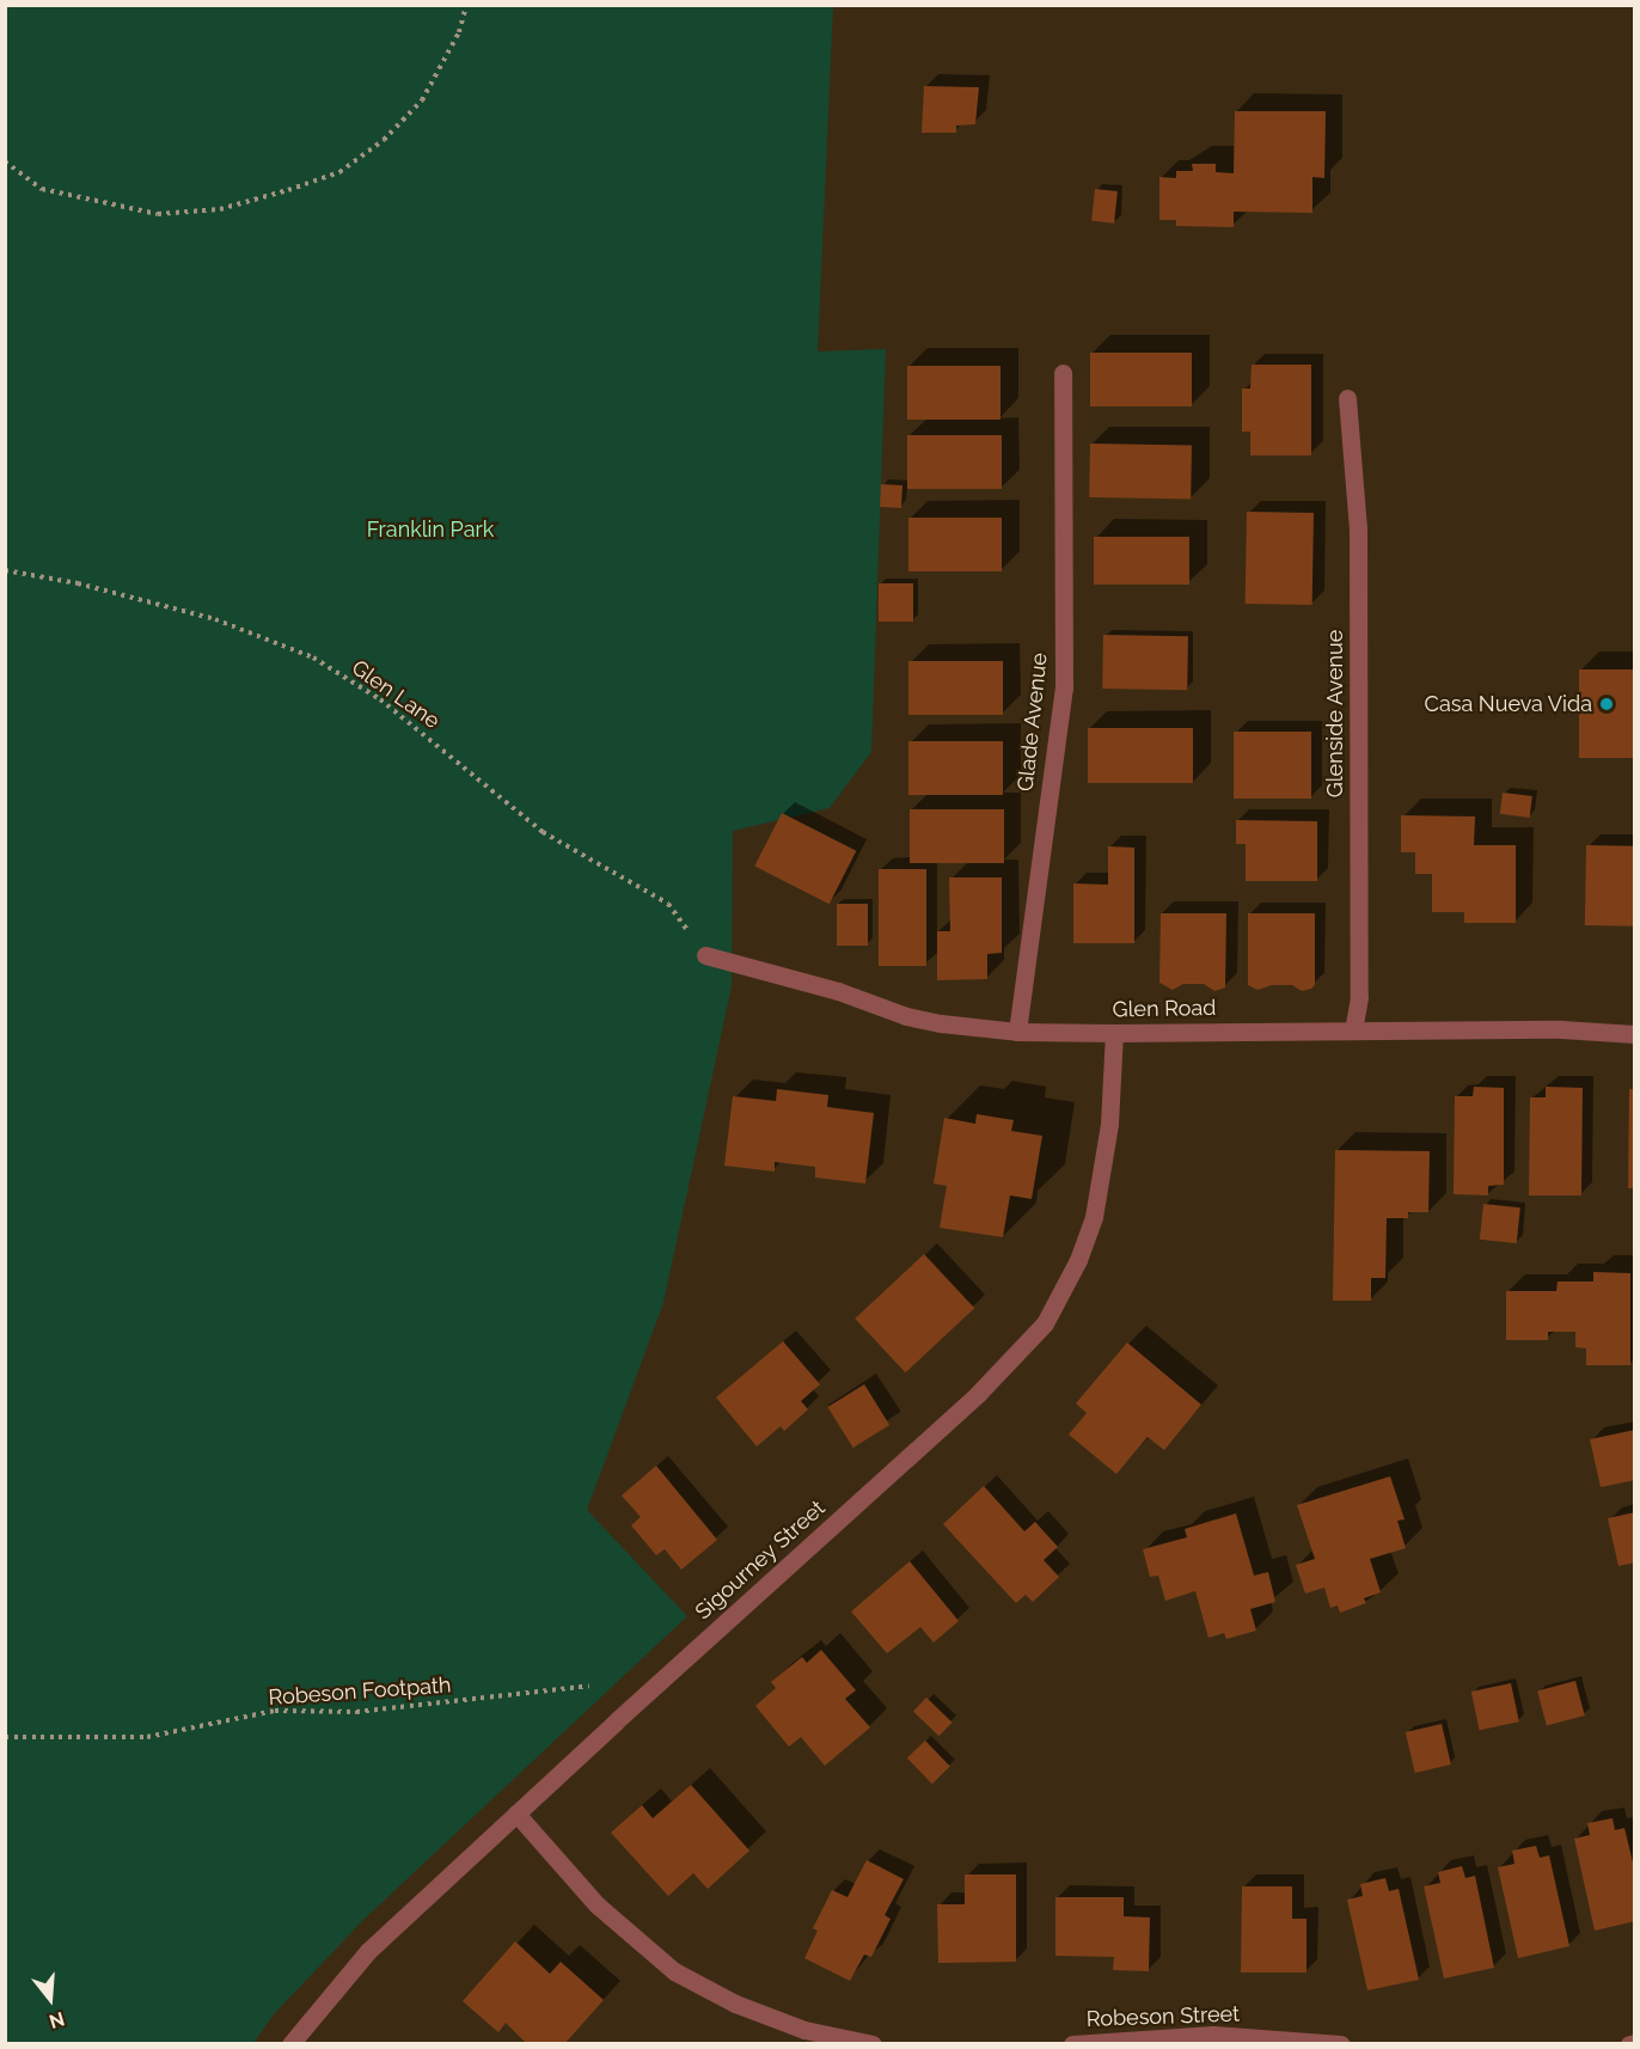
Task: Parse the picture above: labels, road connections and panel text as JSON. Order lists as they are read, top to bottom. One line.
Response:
{"streets":{"street":["Glenside Avenue","Glade Avenue","Glen Road","Sigourney Street","Robeson Street"],"path":["Glen Lane","Robeson Footpath"]},"crossings":[["Glen Lane","Glen Road"],["Glenside Avenue","Glen Road"],["Glade Avenue","Glen Road"],["Glen Road","Sigourney Street"]],"parks":["Franklin Park"],"places":["Casa Nueva Vida"],"north":"bottom"}
